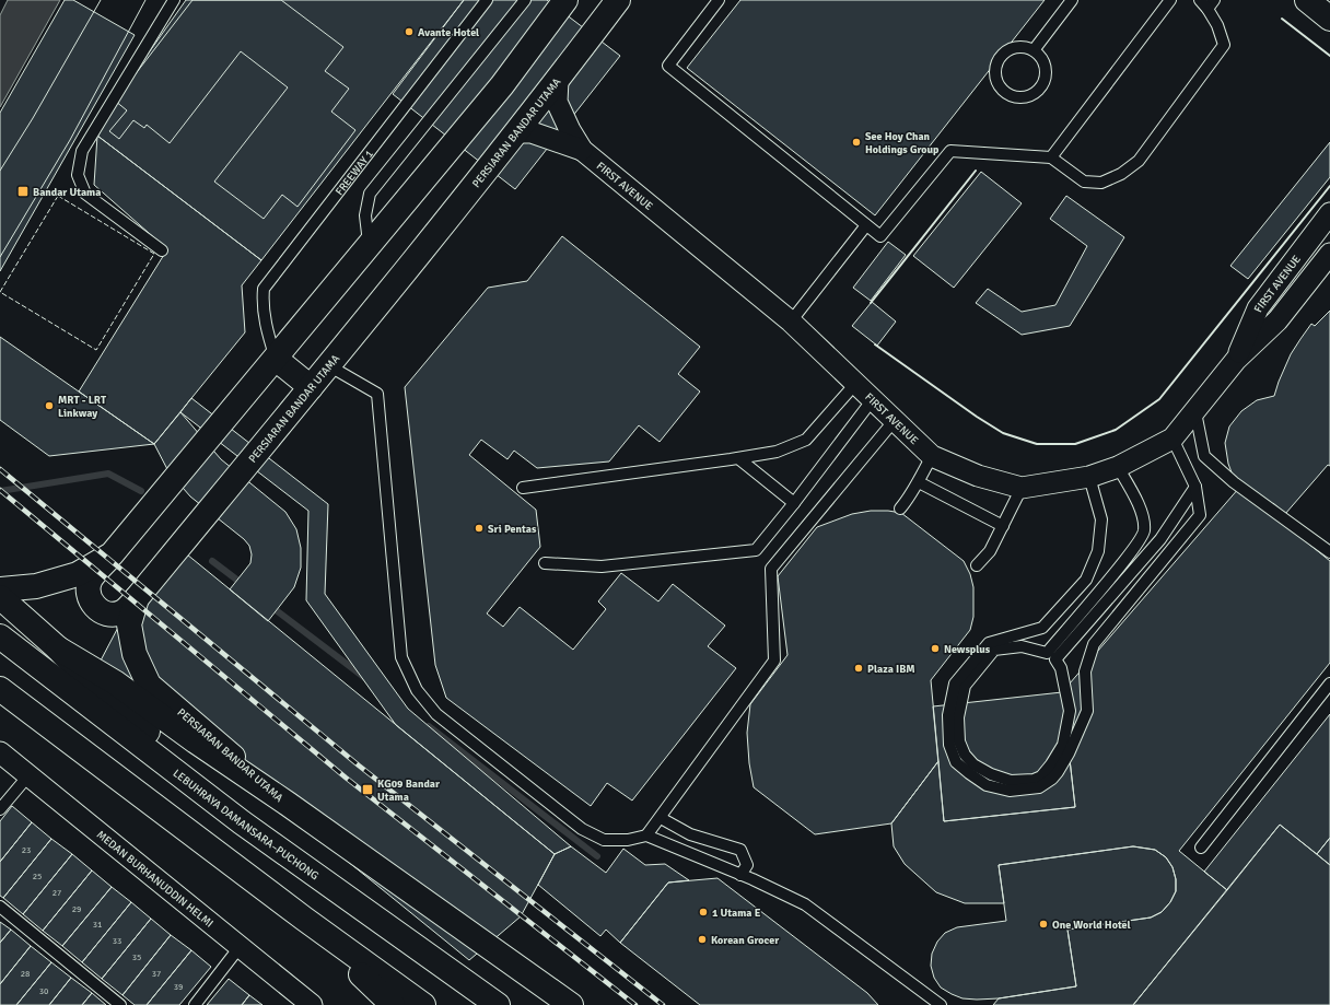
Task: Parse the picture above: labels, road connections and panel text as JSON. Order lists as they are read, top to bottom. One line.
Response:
{"streets":{"main road":["PERSIARAN BANDAR UTAMA","LEBUHRAYA DAMANSARA–PUCHONG"],"street":["FIRST AVENUE","MEDAN BURHANUDDIN HELMI"],"lane":["FREEWAY 1"]},"crossings":[["PERSIARAN BANDAR UTAMA","FIRST AVENUE"]],"places":{"other":["Avante Hotel","See Hoy Chan Holdings Group","MRT - LRT Linkway","Sri Pentas","Newsplus","Plaza IBM","1 Utama E","One World Hotel","Korean Grocer"],"transit":["Bandar Utama","KG09 Bandar Utama"]},"house_numbers":["23","25","27","29","31","33","35","28","37","39","30"]}
